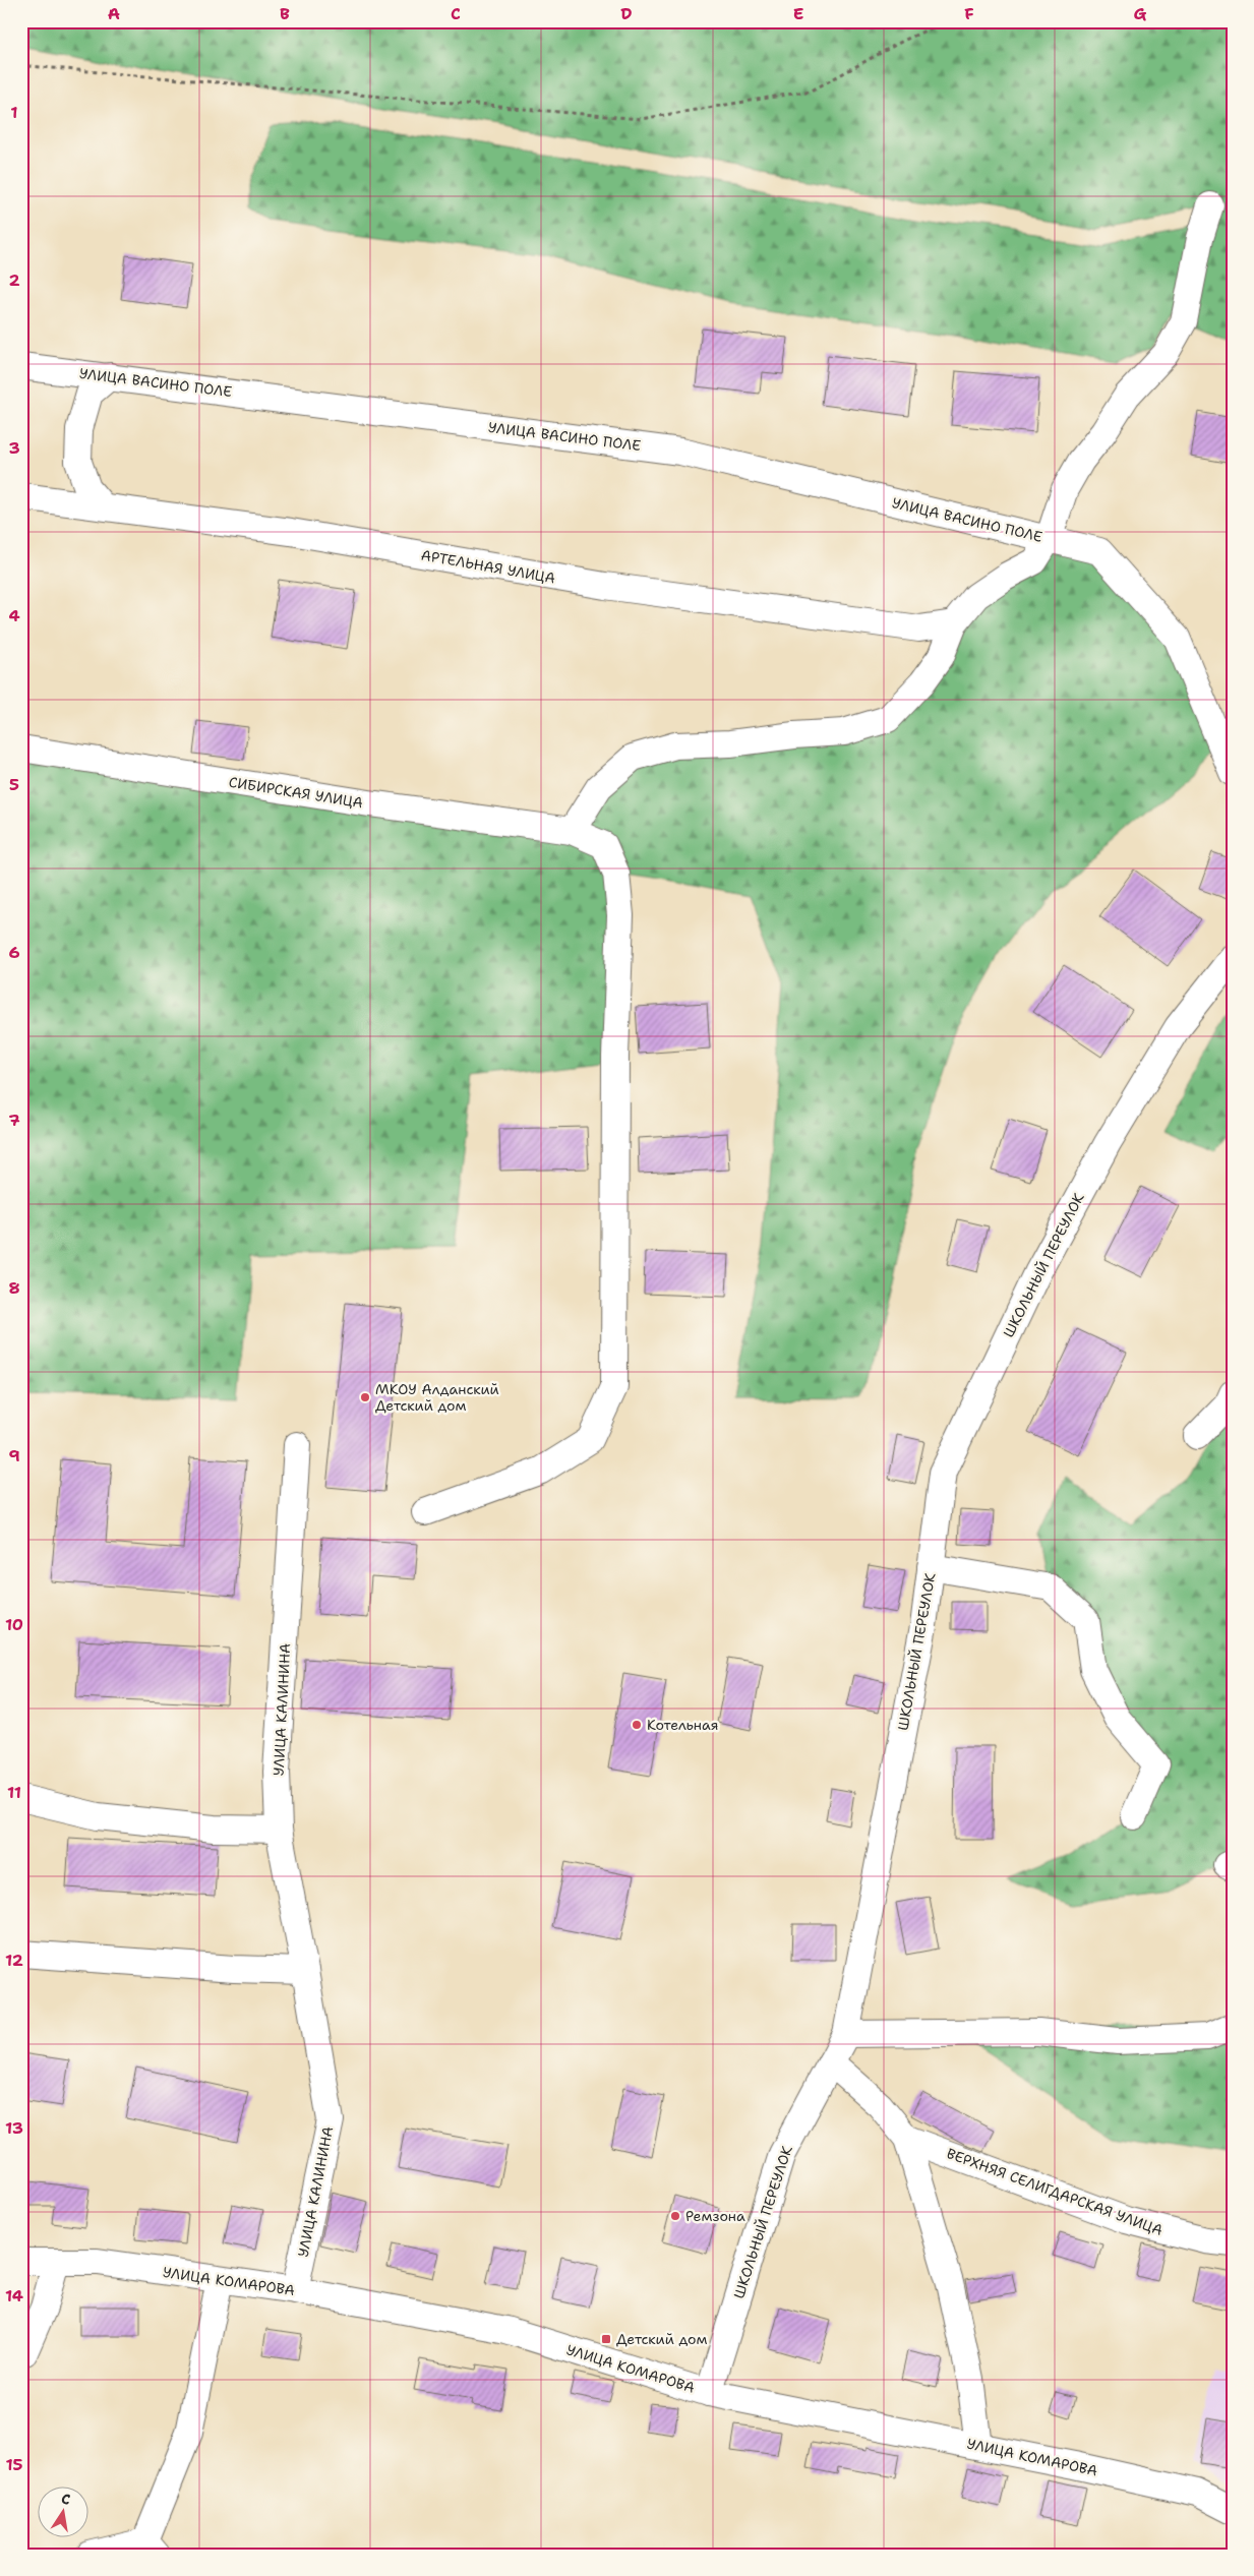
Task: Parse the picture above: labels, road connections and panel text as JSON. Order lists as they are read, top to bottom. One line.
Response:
{"streets":{"street":["УЛИЦА ВАСИНО ПОЛЕ","АРТЕЛЬНАЯ УЛИЦА","СИБИРСКАЯ УЛИЦА","ШКОЛЬНЫЙ ПЕРЕУЛОК","УЛИЦА КАЛИНИНА","ВЕРХНЯЯ СЕЛИГДАРСКАЯ УЛИЦА","УЛИЦА КОМАРОВА"]},"crossings":[["ШКОЛЬНЫЙ ПЕРЕУЛОК","УЛИЦА КОМАРОВА"],["УЛИЦА КАЛИНИНА","УЛИЦА КОМАРОВА"]],"places":{"other":["МКОУ Алданский Детский дом","Котельная","Ремзона"],"transit":["Детский дом"]},"north":"top","grid":{"columns":["A","B","C","D","E","F","G"],"rows":["1","2","3","4","5","6","7","8","9","10","11","12","13","14","15"]}}
